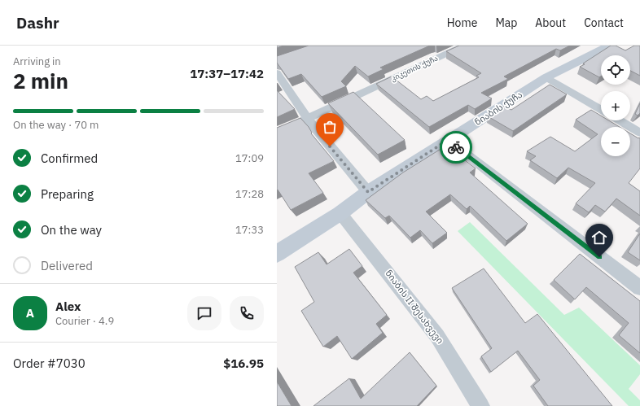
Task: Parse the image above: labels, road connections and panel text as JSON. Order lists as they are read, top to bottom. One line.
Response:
{"streets":{"street":["კიკეთის ქუჩა","ნიაბის ქუჩა","ნიაბის II შესახვევი"]},"crossings":[["ნიაბის ქუჩა","ნიაბის II შესახვევი"]],"page":{"header":"Dashr","nav":["Home","Map","About","Contact"],"heading":["2 min","Arriving in","17:37–17:42"],"panel":["Alex","Courier · 4.9","Order #7030","$16.95"],"map_buttons":["+","−"],"bar":"On the way · 70 m","list":[["Confirmed","17:09"],["Preparing","17:28"],["On the way","17:33"],"Delivered"],"round":"A"}}
